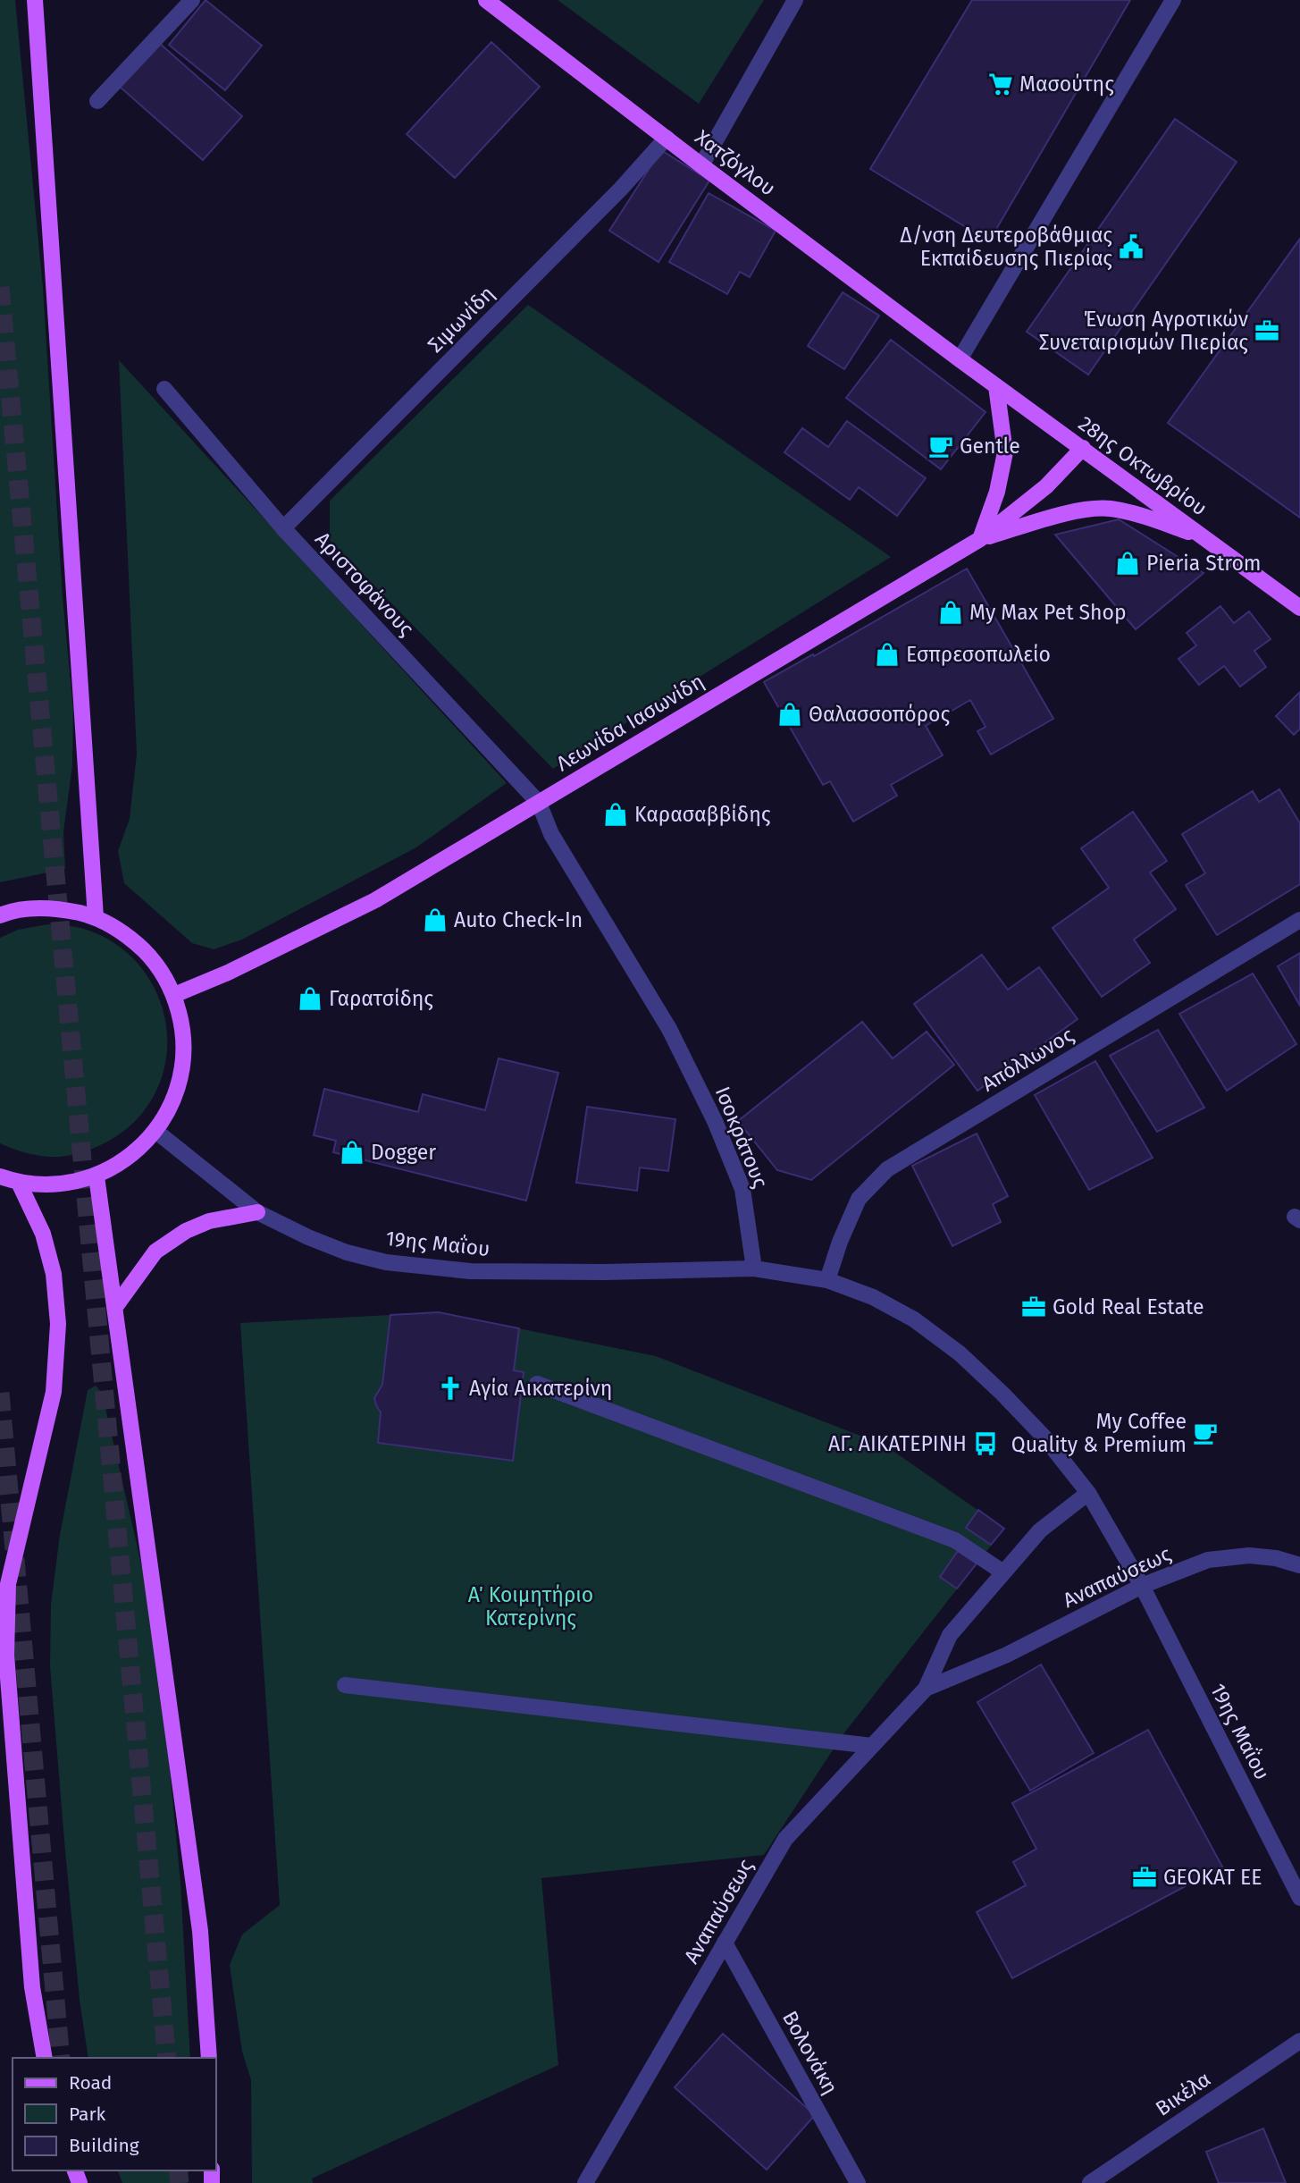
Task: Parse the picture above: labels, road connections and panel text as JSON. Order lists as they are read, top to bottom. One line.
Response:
{"streets":{"main road":["Χατζόγλου","28ης Οκτωβρίου","Λεωνίδα Ιασωνίδη"],"street":["Σιμωνίδη","Αριστοφάνους","Απόλλωνος","Ισοκράτους","19ης Μαΐου","Αναπαύσεως","Βολονάκη","Βικέλα"]},"crossings":[["Χατζόγλου","Σιμωνίδη"],["Χατζόγλου","28ης Οκτωβρίου"],["Σιμωνίδη","Αριστοφάνους"],["28ης Οκτωβρίου","Λεωνίδα Ιασωνίδη"],["Αριστοφάνους","Λεωνίδα Ιασωνίδη"],["Αριστοφάνους","Ισοκράτους"],["Λεωνίδα Ιασωνίδη","Ισοκράτους"],["Ισοκράτους","19ης Μαΐου"],["19ης Μαΐου","Αναπαύσεως"],["Αναπαύσεως","Βολονάκη"]],"parks":["Α΄ Κοιμητήριο Κατερίνης"],"places":{"supermarket":["Μασούτης"],"public building":["Δ/νση Δευτεροβάθμιας Εκπαίδευσης Πιερίας"],"office":["Ένωση Αγροτικών Συνεταιρισμών Πιερίας","Gold Real Estate","GEOKAT EE"],"cafe":["Gentle","My Coffee Quality & Premium"],"shop":["Pieria Strom","My Max Pet Shop","Εσπρεσοπωλείο","Θαλασσοπόρος","Καρασαββίδης","Auto Check-In","Γαρατσίδης","Dogger"],"church":["Αγία Αικατερίνη"],"bus stop":["ΑΓ. ΑΙΚΑΤΕΡΙΝΗ"]},"legend":["Road","Park","Building"]}
